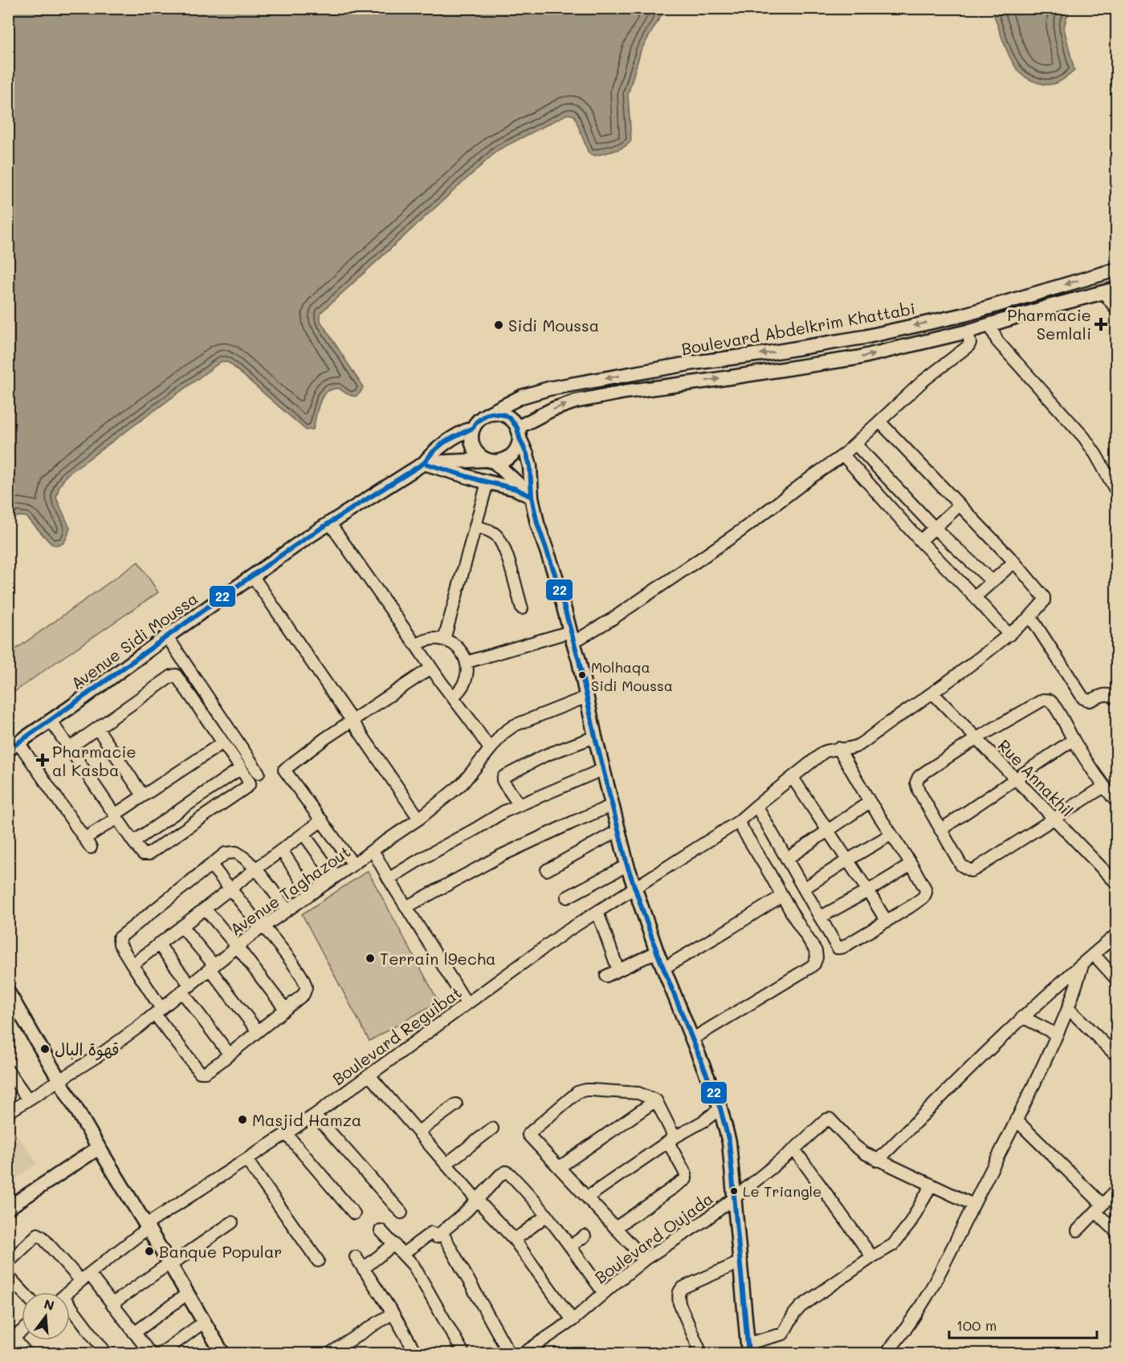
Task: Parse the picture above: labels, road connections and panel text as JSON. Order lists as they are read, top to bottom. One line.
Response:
{"streets":{"street":["Boulevard Abdelkrim Khattabi","Avenue Sidi Moussa","Rue Annakhil","Avenue Taghazout","Boulevard Reguibat","Boulevard Oujada"]},"crossings":[["Boulevard Abdelkrim Khattabi","Avenue Sidi Moussa"],["Rue Annakhil","Boulevard Reguibat"]],"places":{"health":["Pharmacie Semlali","Pharmacie al Kasba"],"other":["Sidi Moussa","Molhaqa Sidi Moussa","Terrain l9echa","قهوة البال","Masjid Hamza","Le Triangle","Banque Popular"]},"lines":["transit line 22"],"scale_bar":"100 m","north":"top"}
